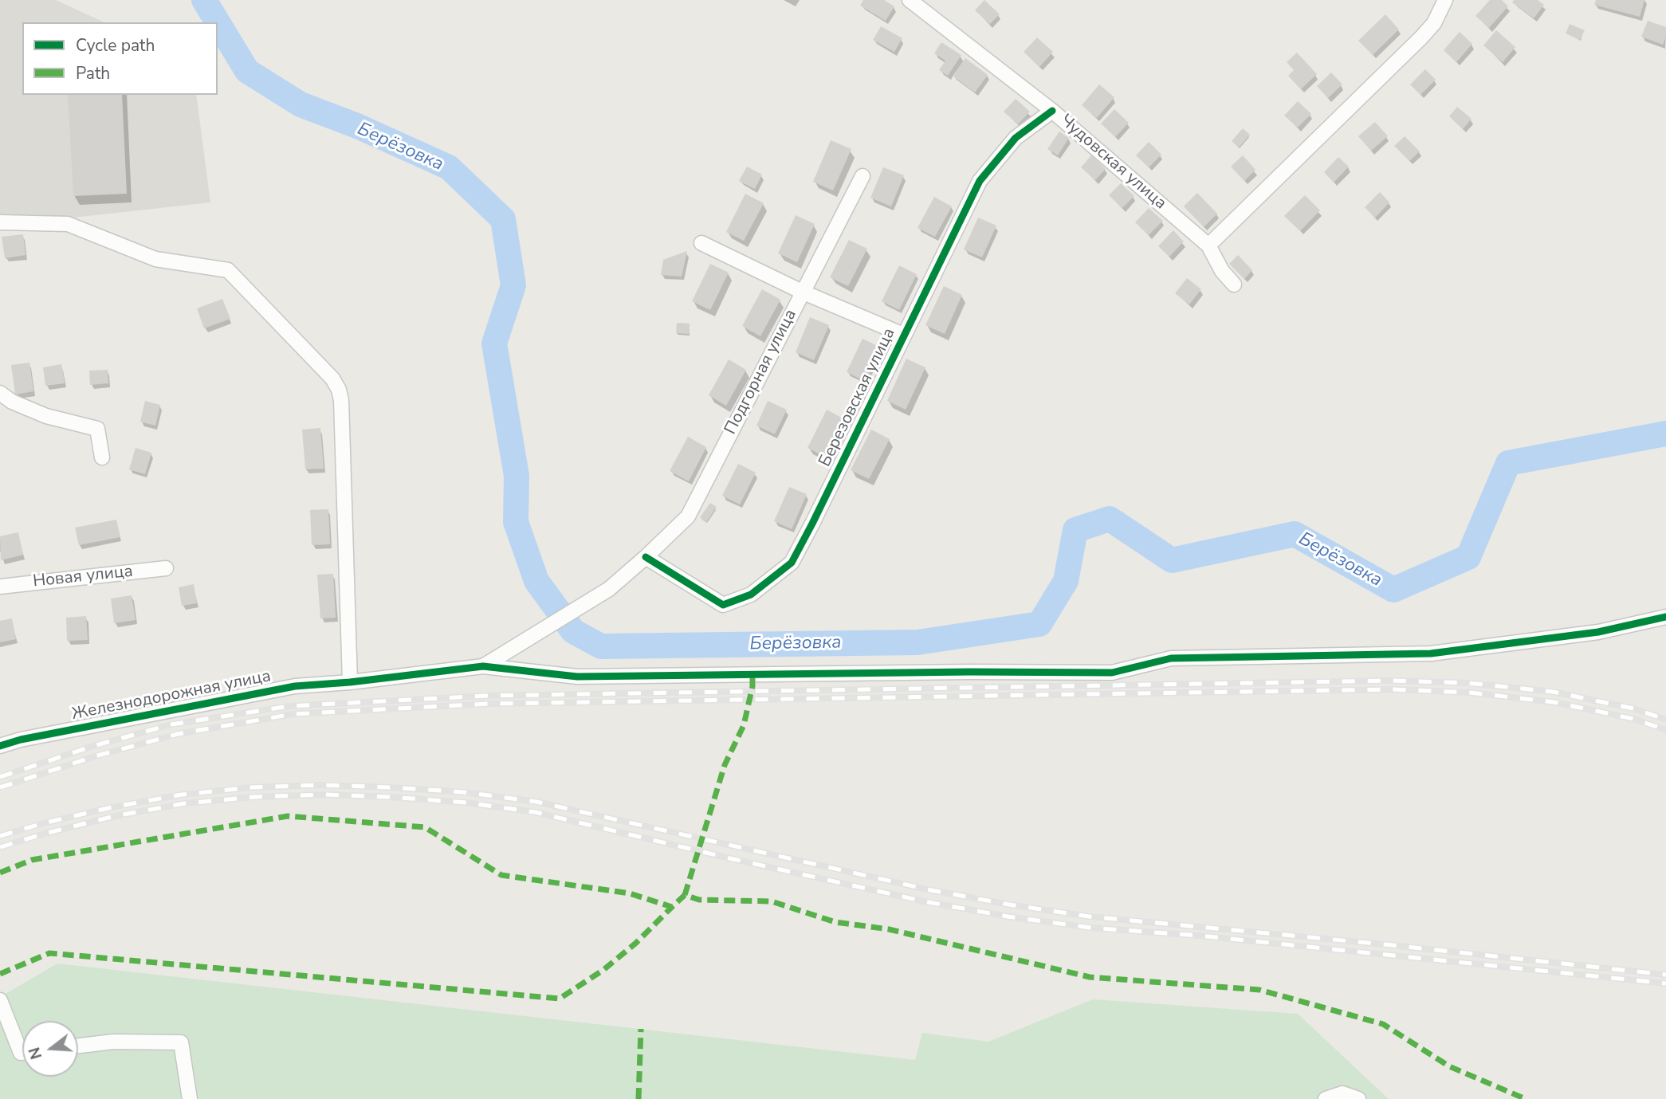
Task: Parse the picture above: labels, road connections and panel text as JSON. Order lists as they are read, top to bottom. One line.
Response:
{"streets":{"street":["Чудовская улица","Подгорная улица","Березовская улица","Новая улица","Железнодорожная улица"]},"crossings":[["Чудовская улица","Березовская улица"],["Подгорная улица","Березовская улица"],["Подгорная улица","Железнодорожная улица"]],"water":["Берёзовка"],"legend":["Cycle path","Path"],"north":"left"}
